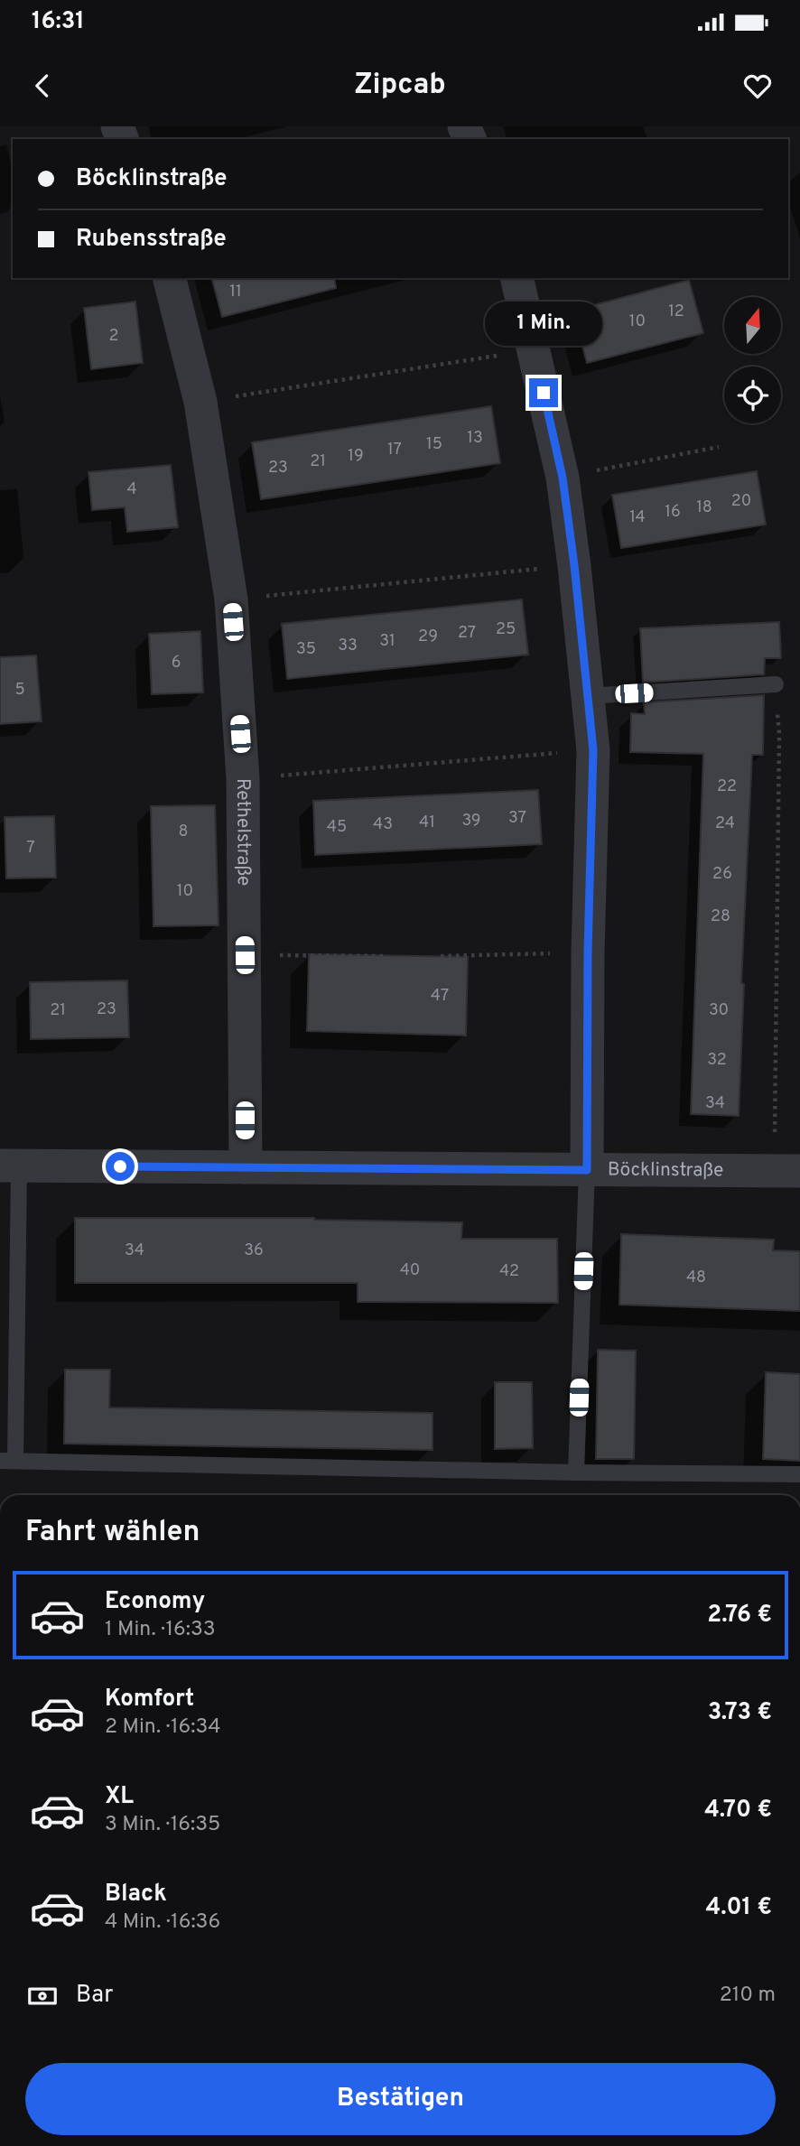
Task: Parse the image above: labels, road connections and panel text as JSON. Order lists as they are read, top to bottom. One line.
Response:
{"streets":{"street":["Rethelstraße","Böcklinstraße"]},"crossings":[["Rethelstraße","Böcklinstraße"]],"house_numbers":["11","12","10","2","13","15","17","19","21","23","4","20","18","16","14","25","27","29","31","33","35","6","5","22","37","39","41","24","43","45","8","7","26","10","28","47","23","21","30","32","34","34","36","40","42","48"],"north":"top","page":{"status":"16:31","header":"Zipcab","banner":["Böcklinstraße","Rubensstraße"],"bubble":"1 Min.","heading":"Fahrt wählen","list":[{"name":"Economy","note":"1 Min. · 16:33","value":"2.76 €"},{"name":"Komfort","note":"2 Min. · 16:34","value":"3.73 €"},{"name":"XL","note":"3 Min. · 16:35","value":"4.70 €"},{"name":"Black","note":"4 Min. · 16:36","value":"4.01 €"}],"pay":["Bar","210 m"],"buttons":"Bestätigen"}}
